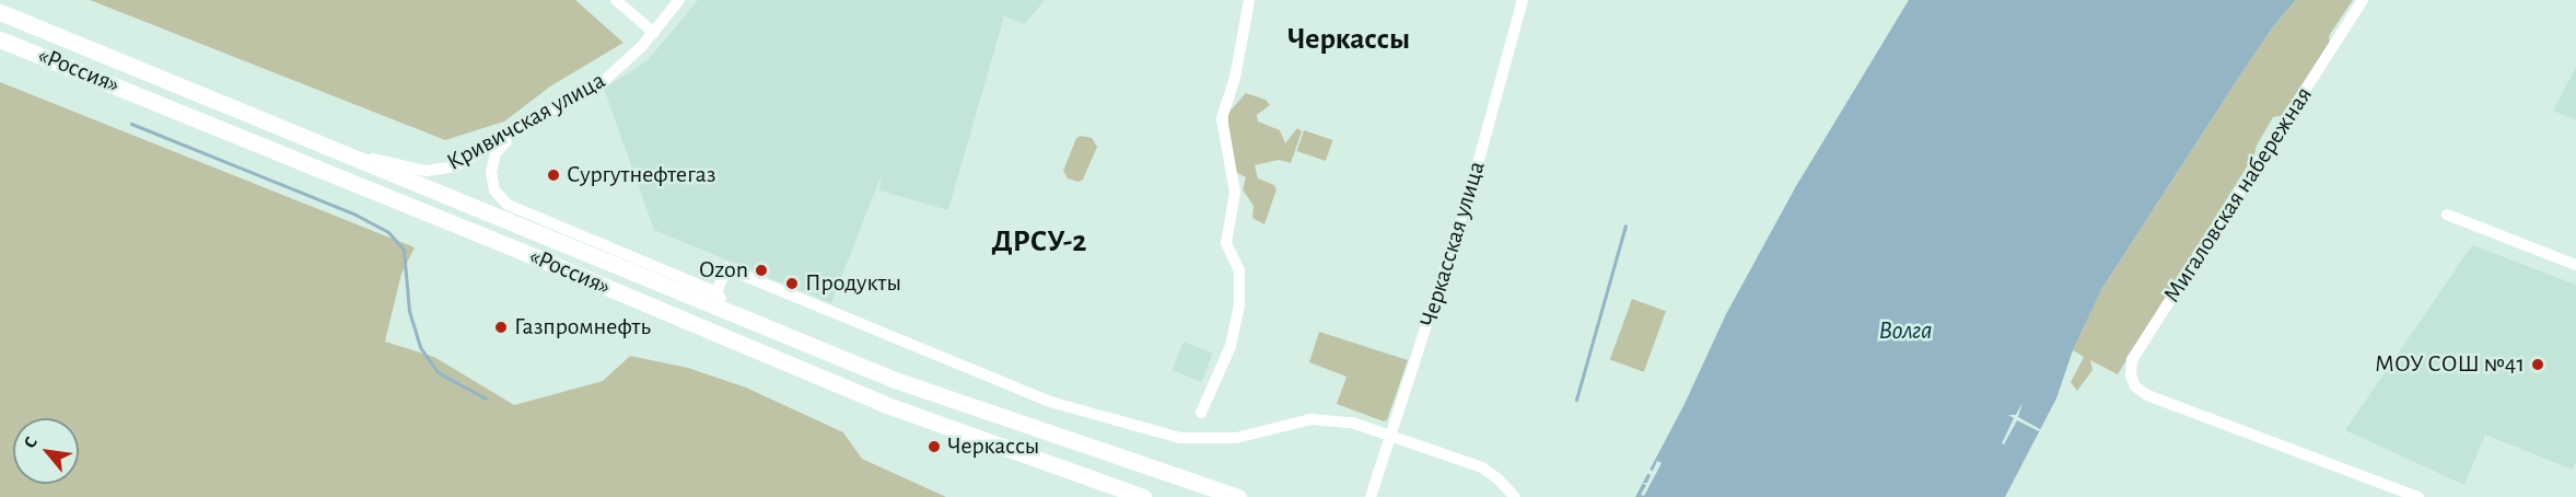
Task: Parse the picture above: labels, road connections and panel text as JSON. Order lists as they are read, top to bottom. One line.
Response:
{"streets":{"highway":["«Россия»"],"street":["Кривичская улица","Мигаловская набережная","Черкасская улица"]},"crossings":[["«Россия»","Кривичская улица"]],"districts":["Черкассы","ДРСУ-2"],"water":["Волга"],"places":["Сургутнефтегаз","Ozon","Продукты","Газпромнефть","МОУ СОШ №41","Черкассы"],"north":"top left"}
